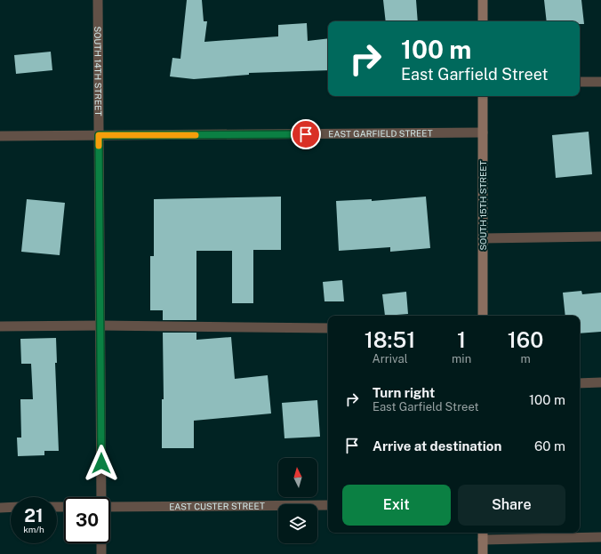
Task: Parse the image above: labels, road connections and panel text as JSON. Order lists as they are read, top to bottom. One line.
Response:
{"streets":{"main road":["SOUTH 15TH STREET"],"street":["SOUTH 14TH STREET","EAST GARFIELD STREET","EAST CUSTER STREET"]},"crossings":[["SOUTH 14TH STREET","EAST GARFIELD STREET"],["EAST GARFIELD STREET","SOUTH 15TH STREET"]],"north":"top","page":{"turn":["100 m","East Garfield Street"],"eta":["18:51","Arrival","1","min","160","m"],"list":[{"name":"Turn right","note":"East Garfield Street","value":"100 m"},{"name":"Arrive at destination","value":"60 m"}],"buttons":["Exit","Share"],"speed":"21 km/h","limit":"30"}}
